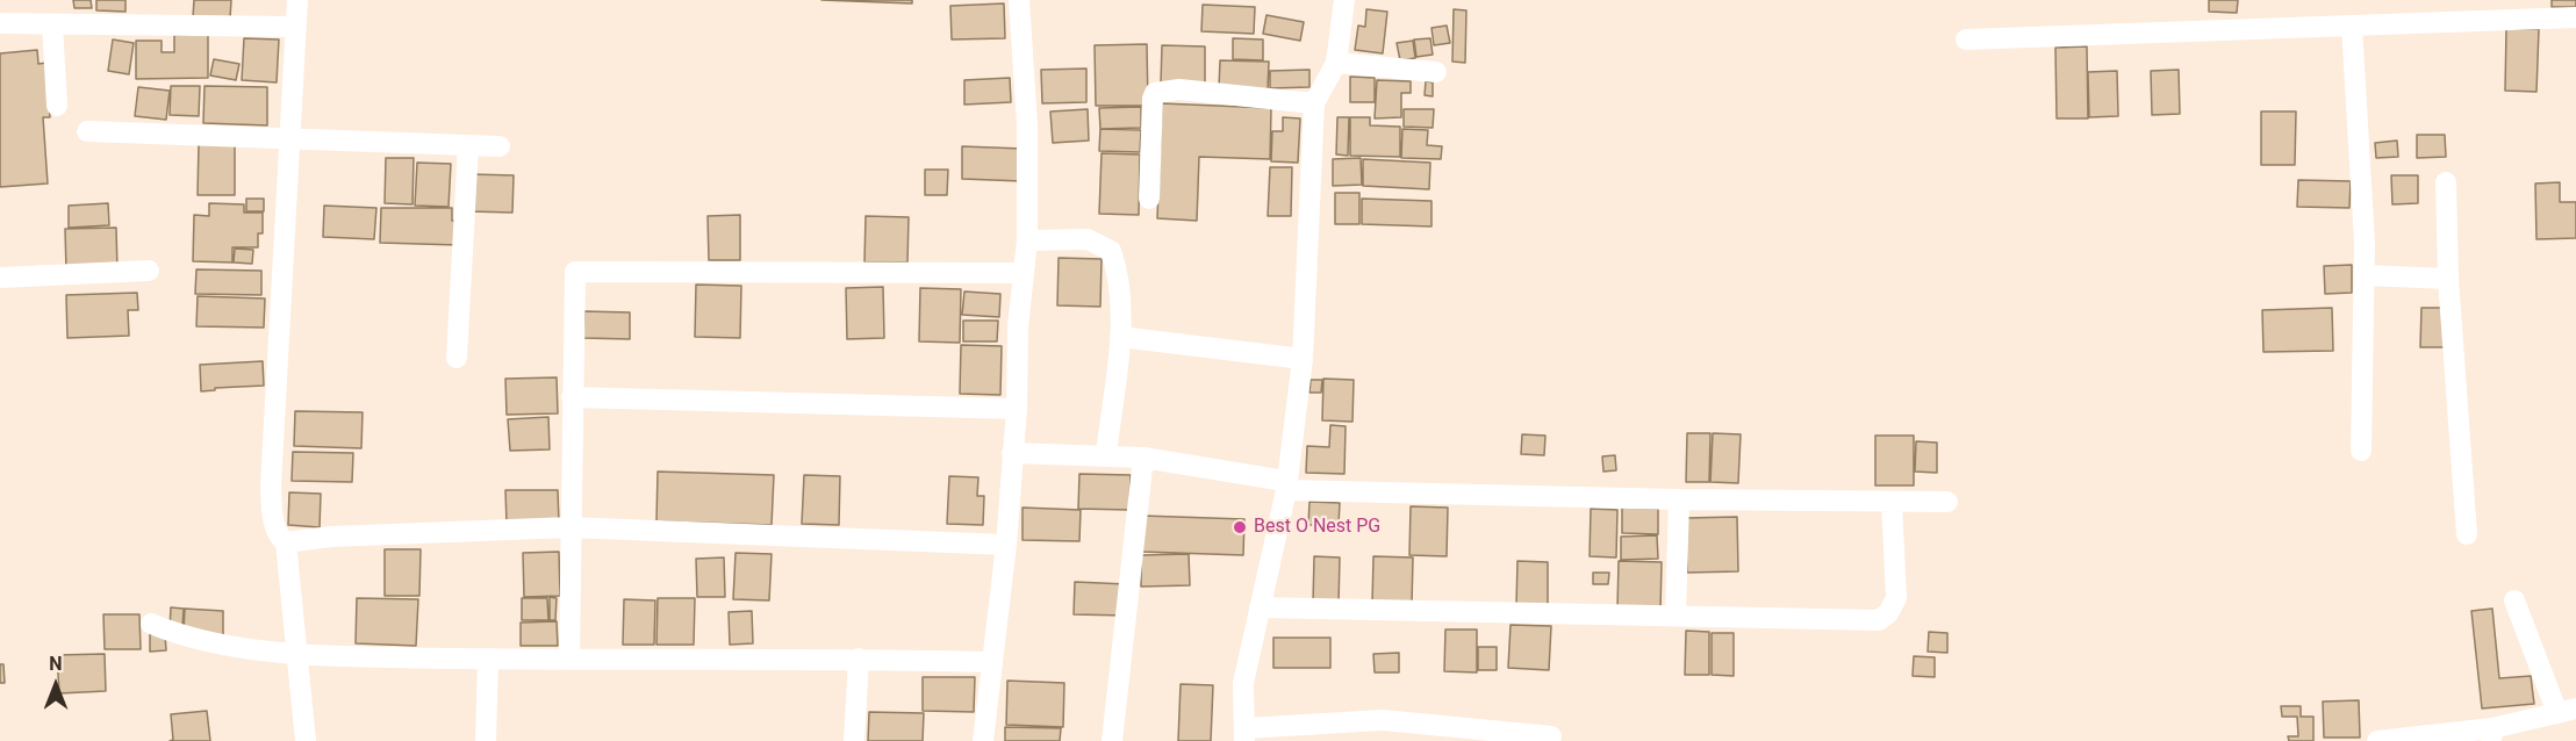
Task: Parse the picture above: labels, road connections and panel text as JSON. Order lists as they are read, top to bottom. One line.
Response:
{"places":["Best O Nest PG"],"north":"top"}
